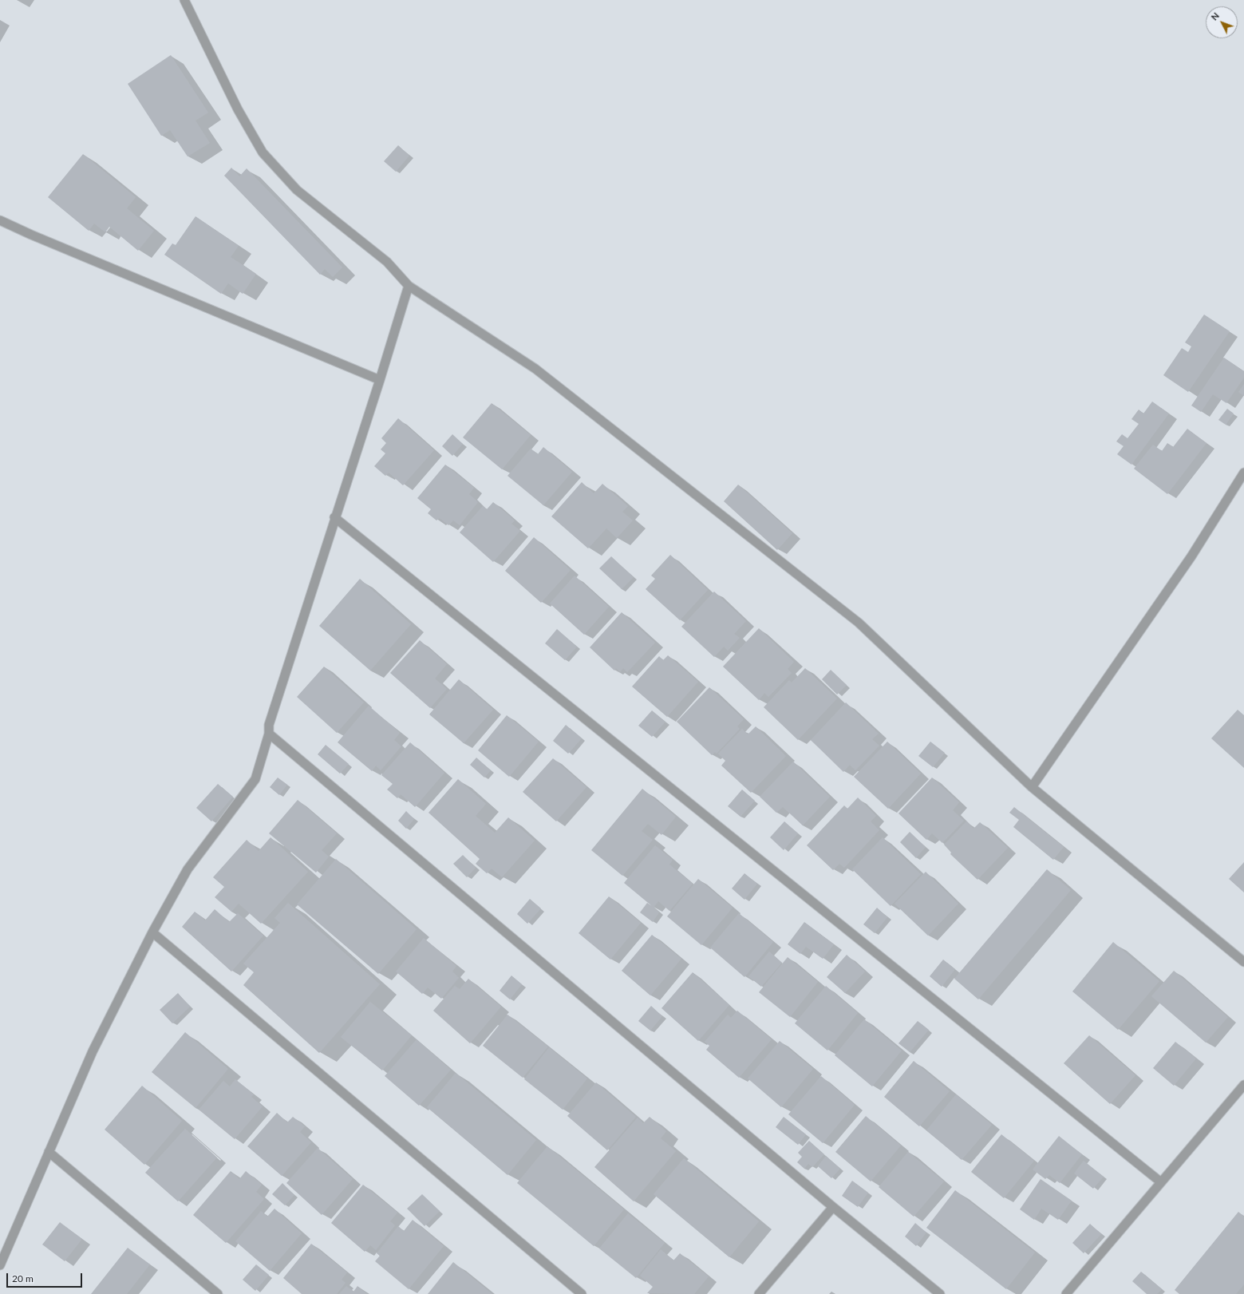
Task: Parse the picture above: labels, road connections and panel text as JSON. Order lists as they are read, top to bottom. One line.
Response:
{"scale_bar":"20 m","north":"top left"}
